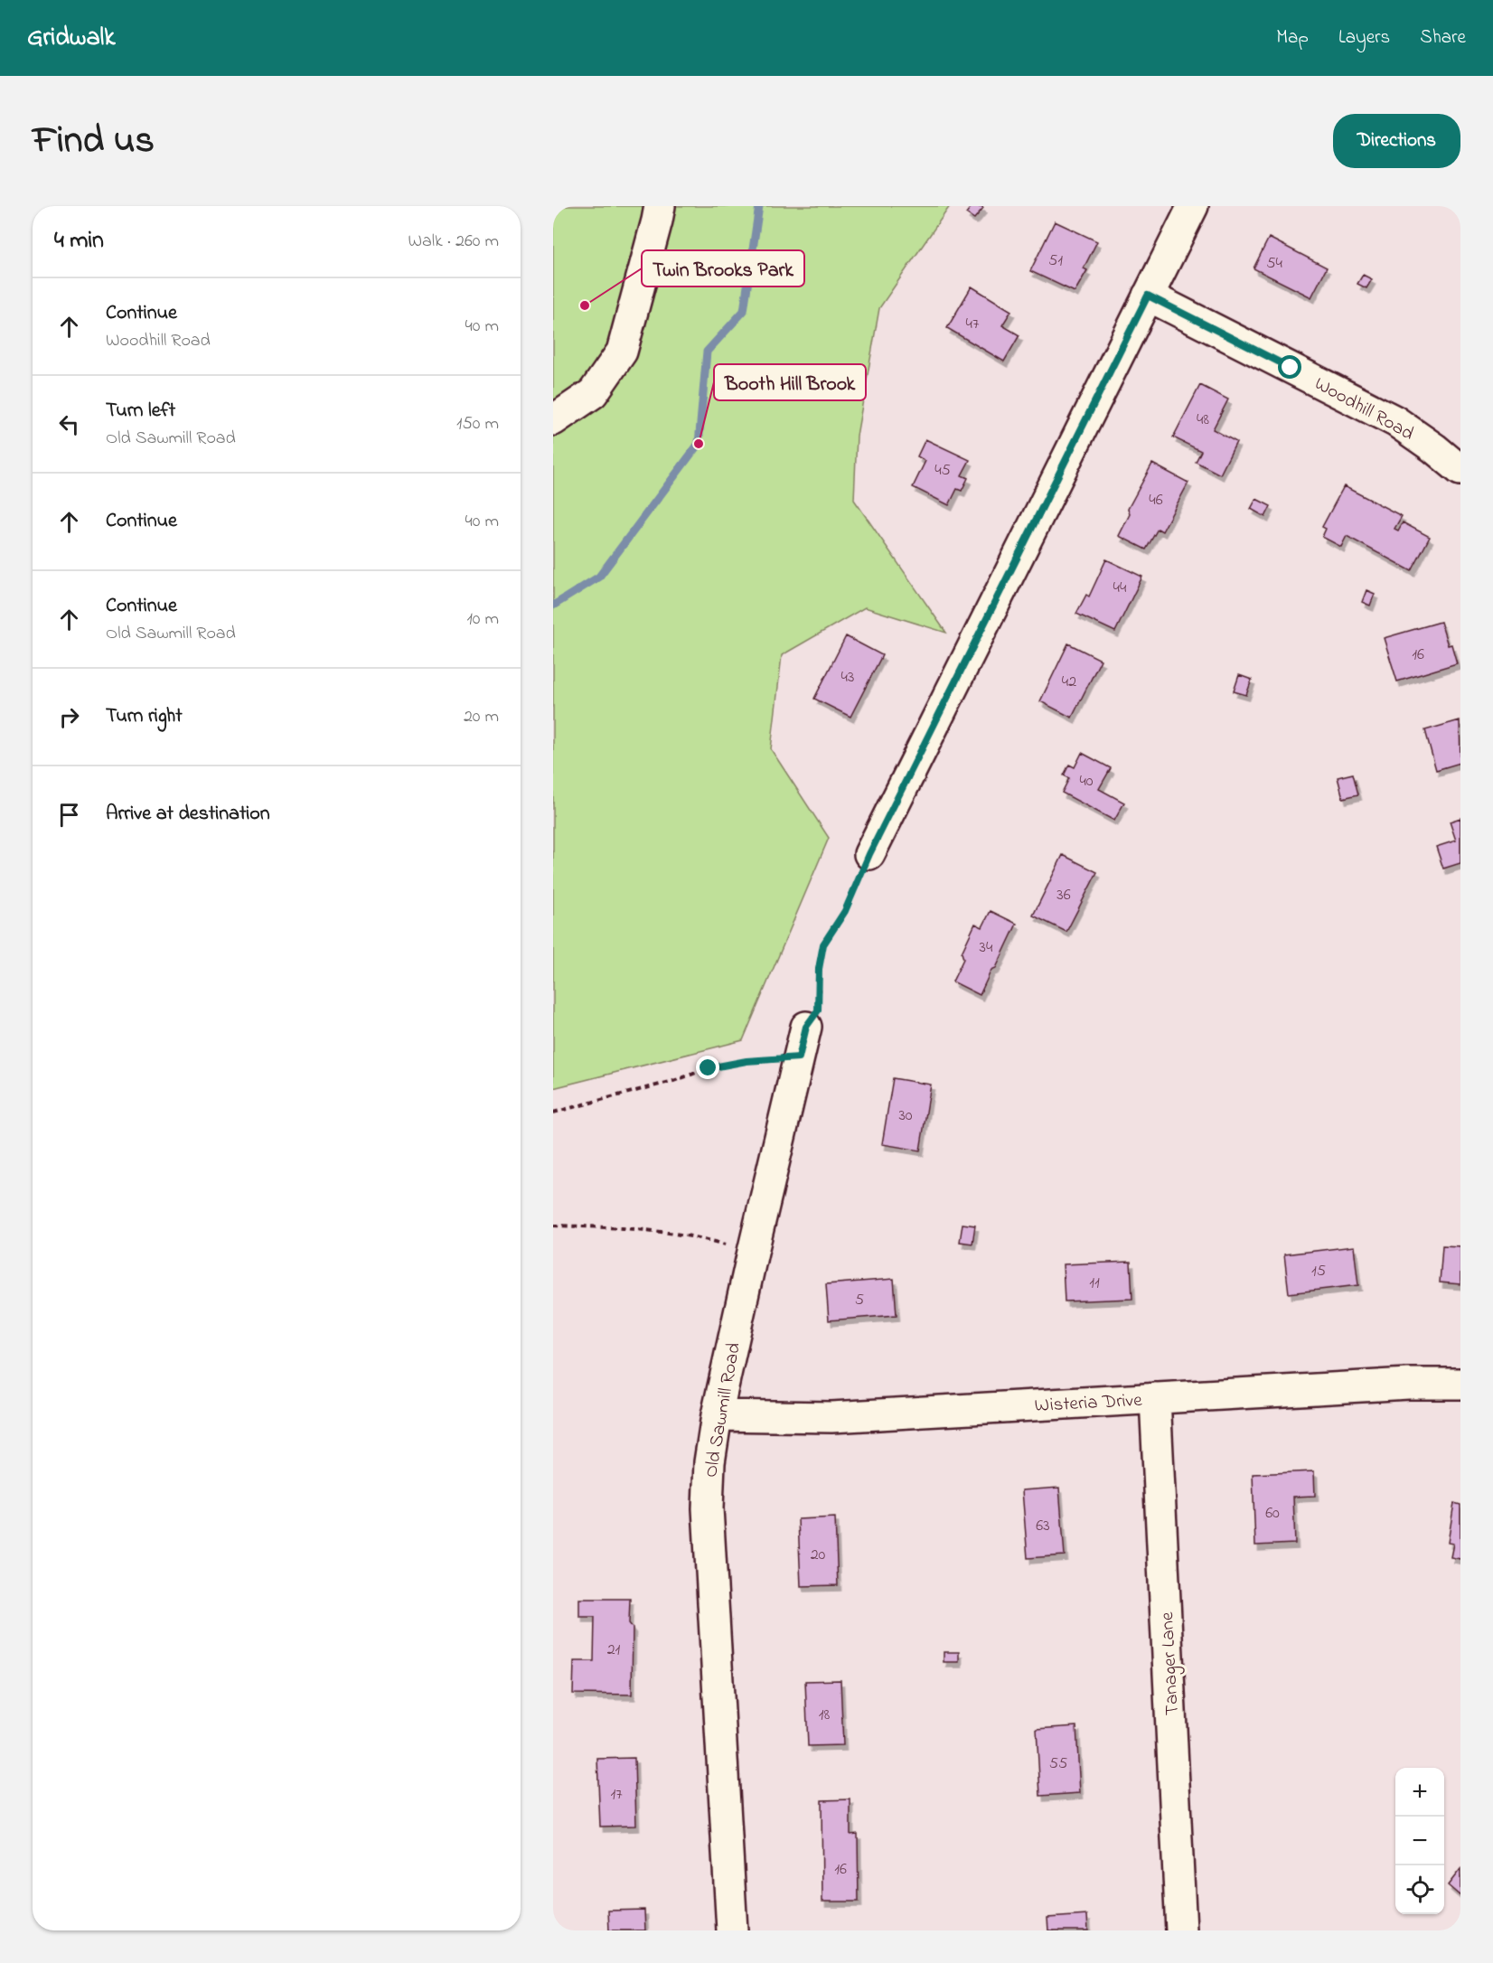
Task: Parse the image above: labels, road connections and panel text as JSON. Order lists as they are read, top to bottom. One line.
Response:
{"streets":{"street":["Woodhill Road","Wisteria Drive","Old Sawmill Road","Tanager Lane"]},"crossings":[["Wisteria Drive","Old Sawmill Road"],["Wisteria Drive","Tanager Lane"]],"places":["Twin Brooks Park","Booth Hill Brook"],"house_numbers":["51","54","47","48","45","46","44","16","43","42","40","36","34","30","15","11","5","60","63","20","21","18","55","17","16"],"page":{"header":"Gridwalk","nav":["Map","Layers","Share"],"title":"Find us","buttons":"Directions","heading":["4 min","Walk · 260 m"],"list":[["Continue","Woodhill Road","40 m"],["Turn left","Old Sawmill Road","150 m"],["Continue","40 m"],["Continue","Old Sawmill Road","10 m"],["Turn right","20 m"],"Arrive at destination"],"map_buttons":["+","−"]}}
